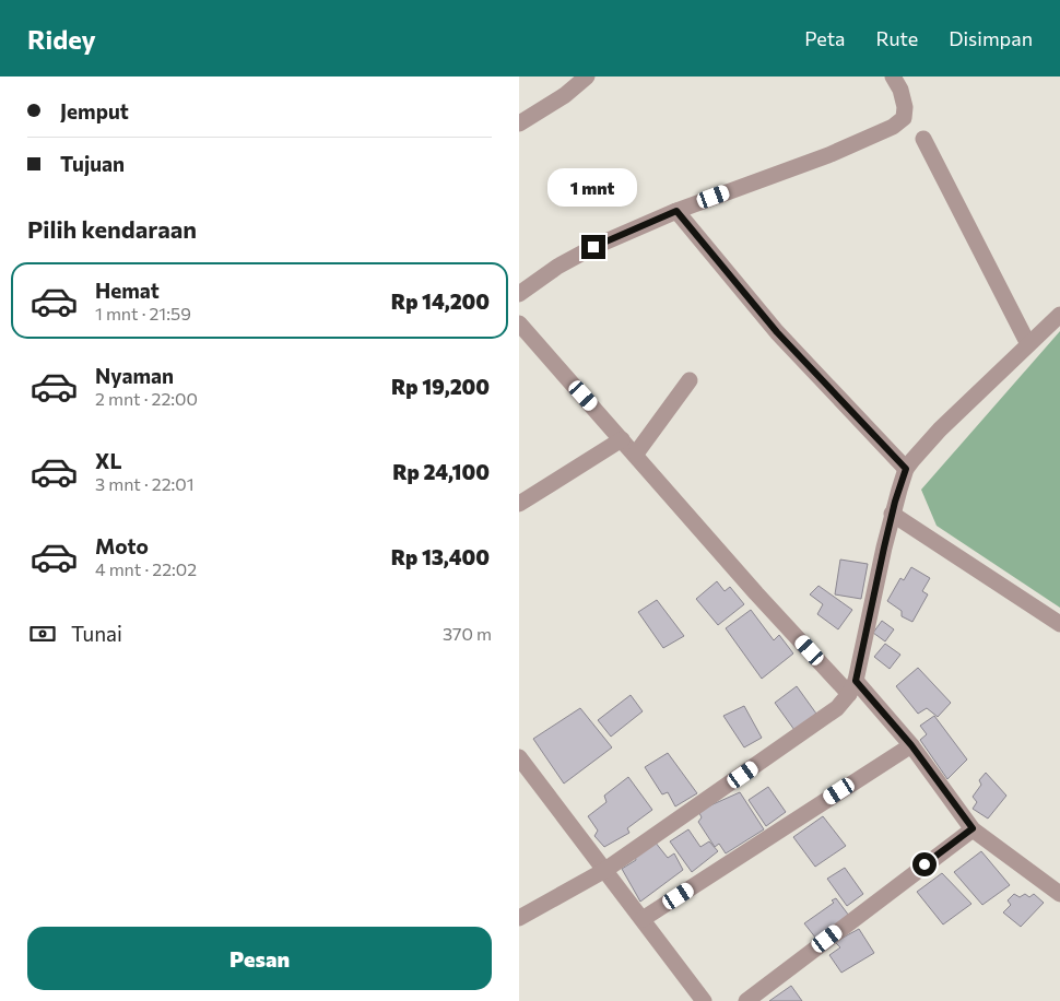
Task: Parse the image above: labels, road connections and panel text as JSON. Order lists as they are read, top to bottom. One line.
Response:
{"page":{"header":"Ridey","nav":["Peta","Rute","Disimpan"],"banner":["Jemput","Tujuan"],"bubble":"1 mnt","heading":"Pilih kendaraan","list":[{"name":"Hemat","note":"1 mnt · 21:59","value":"Rp 14,200"},{"name":"Nyaman","note":"2 mnt · 22:00","value":"Rp 19,200"},{"name":"XL","note":"3 mnt · 22:01","value":"Rp 24,100"},{"name":"Moto","note":"4 mnt · 22:02","value":"Rp 13,400"}],"pay":["Tunai","370 m"],"buttons":"Pesan"}}
